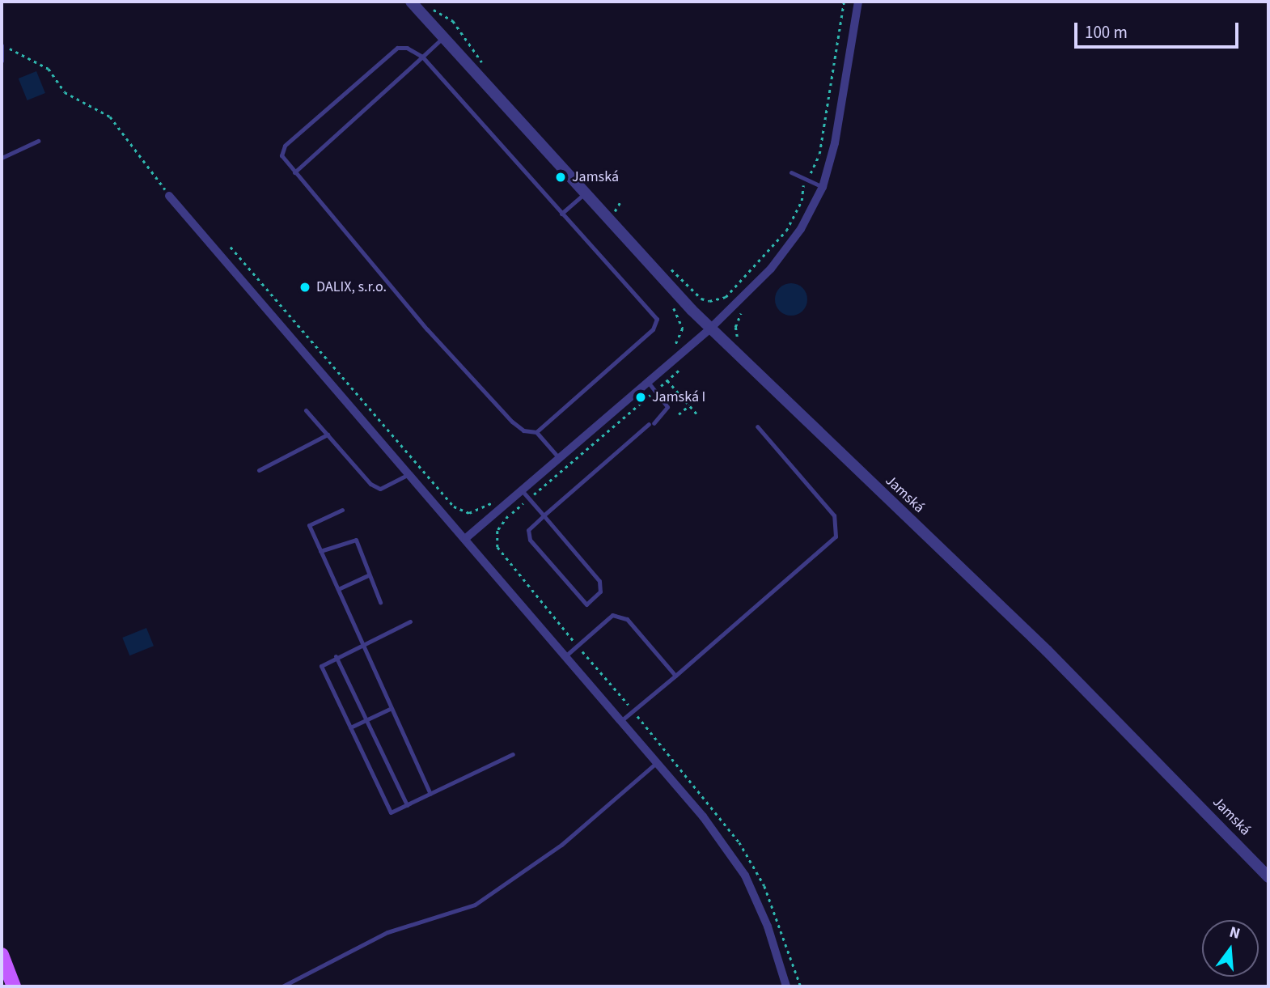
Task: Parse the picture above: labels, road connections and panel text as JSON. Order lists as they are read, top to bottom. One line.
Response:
{"streets":{"street":["Jamská"]},"places":["Jamská","DALIX, s.r.o.","Jamská I"],"scale_bar":"100 m","north":"top"}
